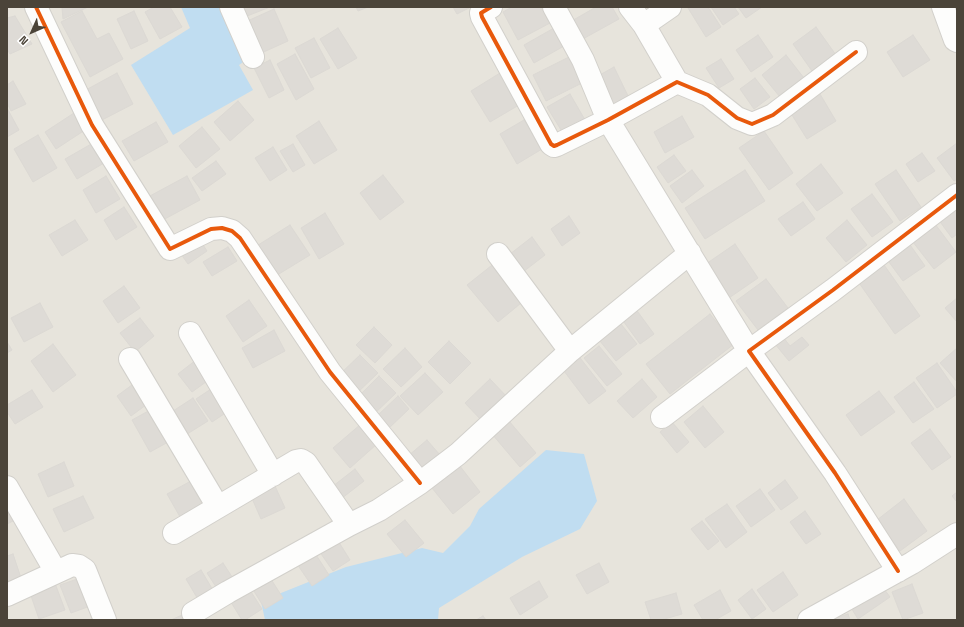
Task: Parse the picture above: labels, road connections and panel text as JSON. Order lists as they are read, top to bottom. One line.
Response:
{"north":"bottom left"}
